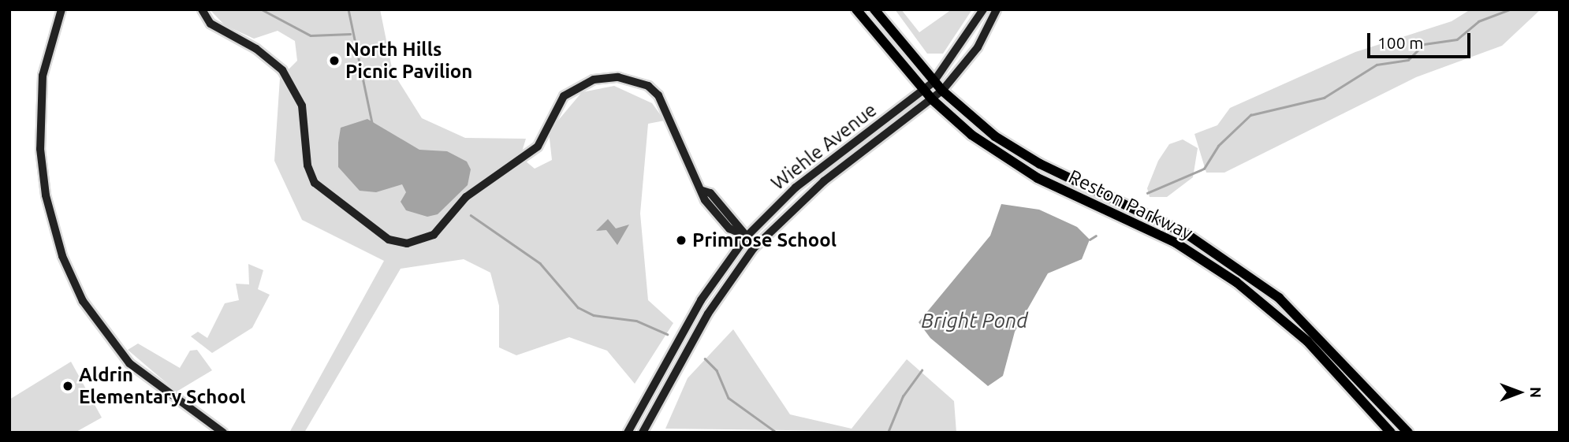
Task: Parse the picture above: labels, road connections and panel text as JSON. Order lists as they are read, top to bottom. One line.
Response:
{"streets":{"main road":["Reston Parkway"],"street":["Wiehle Avenue"]},"crossings":[["Wiehle Avenue","Reston Parkway"]],"water":["Bright Pond"],"places":["North Hills Picnic Pavilion","Primrose School","Aldrin Elementary School"],"scale_bar":"100 m","north":"right"}
